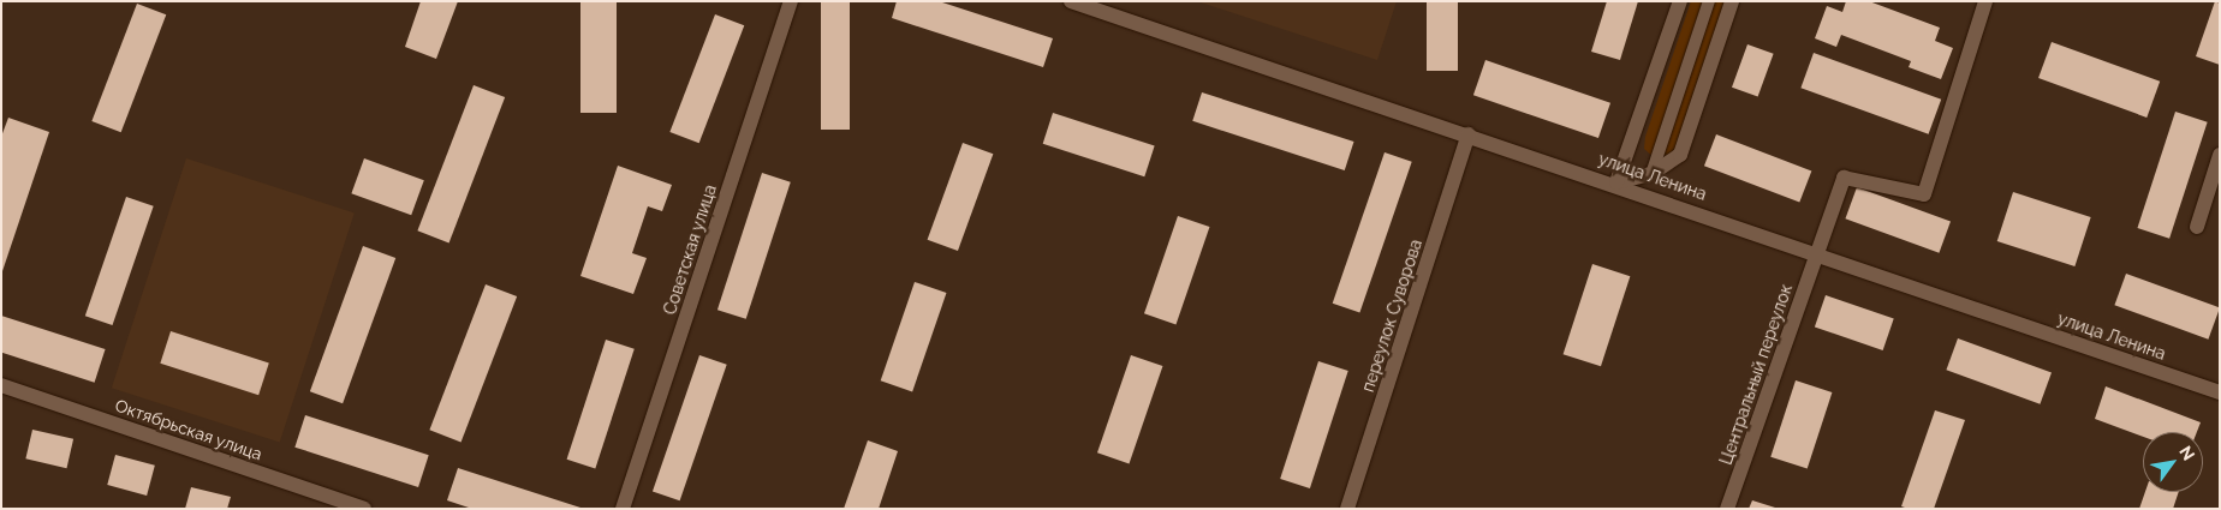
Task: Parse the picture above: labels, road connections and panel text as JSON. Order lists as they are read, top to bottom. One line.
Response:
{"streets":{"street":["улица Ленина","Советская улица","переулок Суворова","Центральный переулок","Октябрьская улица"]},"crossings":[["улица Ленина","переулок Суворова"],["улица Ленина","Центральный переулок"]],"north":"top right"}
